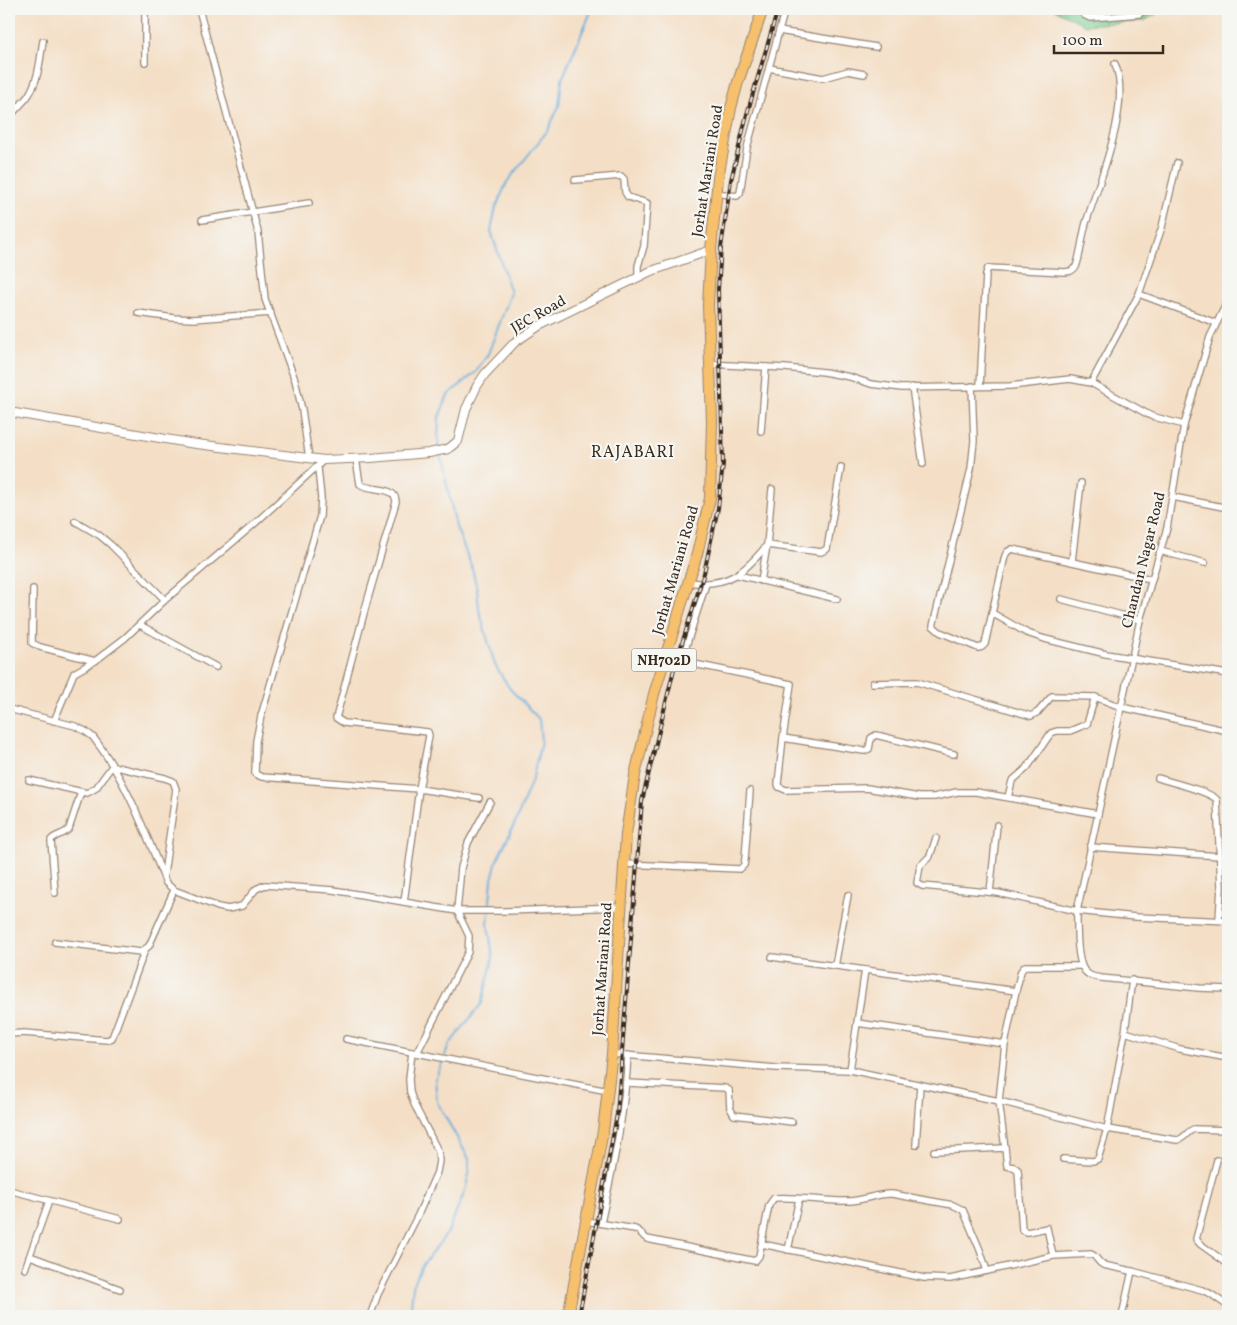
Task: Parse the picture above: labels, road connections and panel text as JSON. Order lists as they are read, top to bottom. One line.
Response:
{"streets":{"highway":["Jorhat Mariani Road","NH702D"],"street":["JEC Road","Chandan Nagar Road"]},"crossings":[["Jorhat Mariani Road","JEC Road"]],"districts":["RAJABARI"],"scale_bar":"100 m"}
